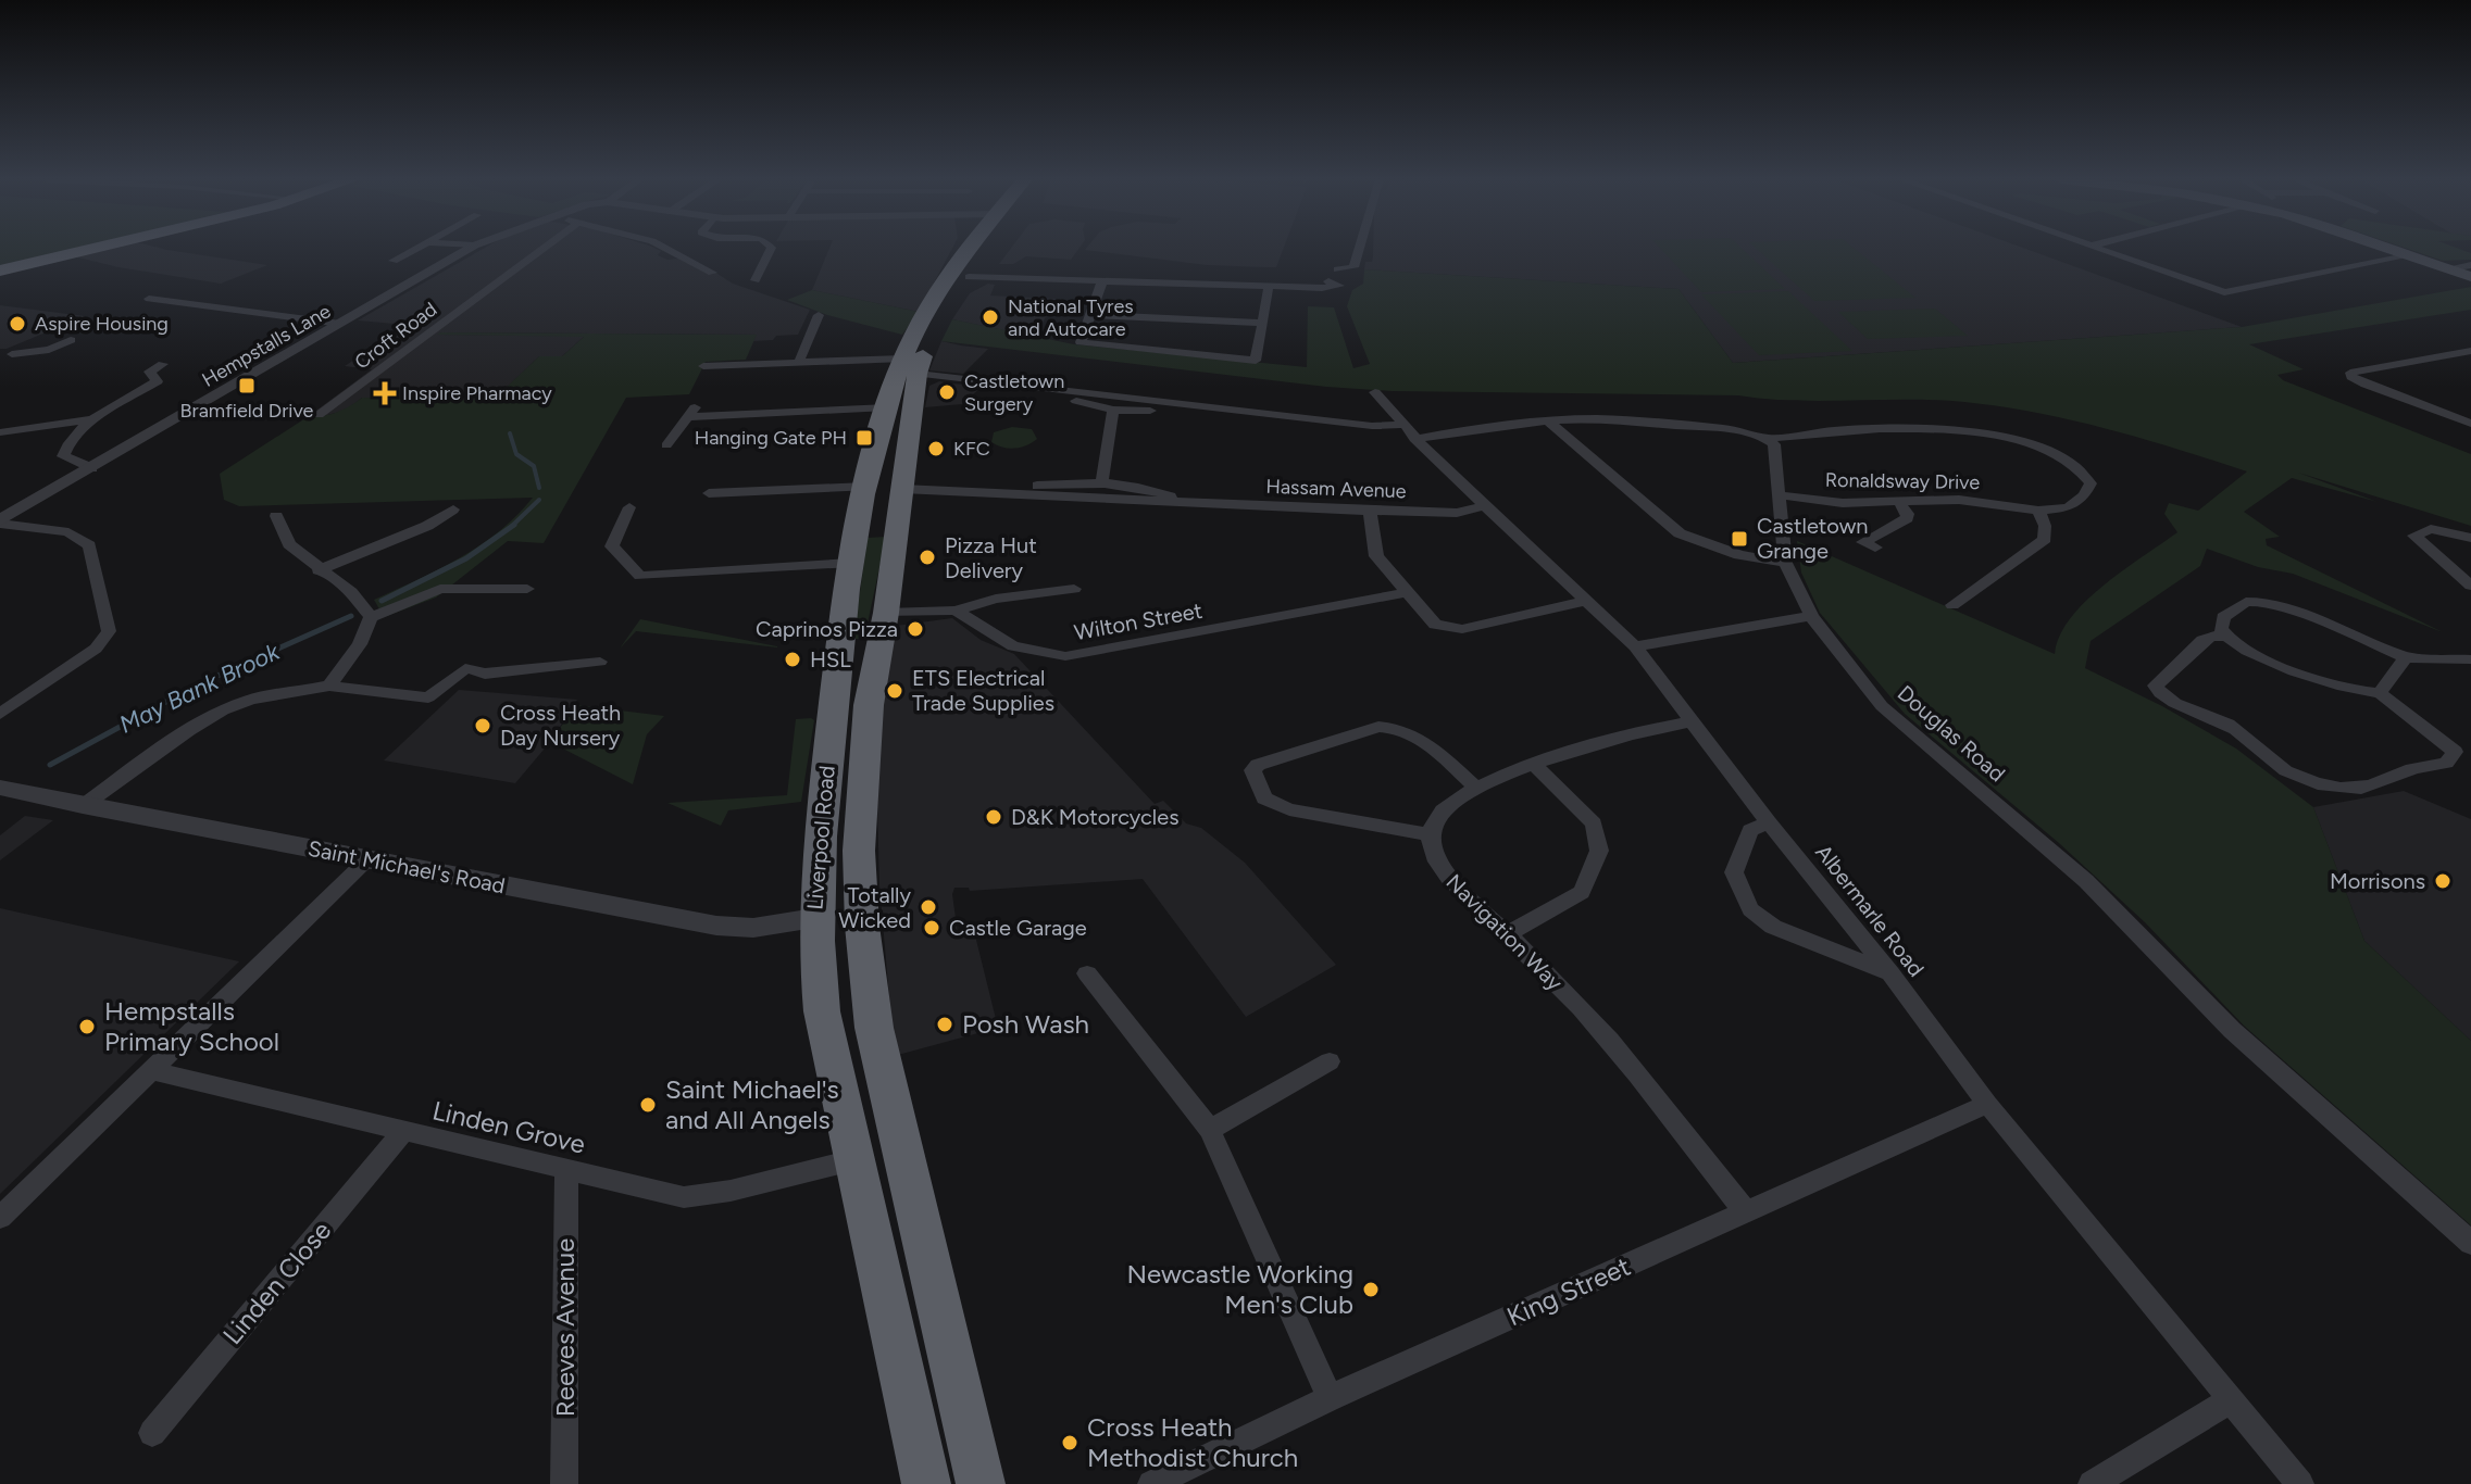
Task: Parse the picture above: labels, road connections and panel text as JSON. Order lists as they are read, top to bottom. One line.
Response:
{"streets":{"highway":["Liverpool Road"],"street":["Croft Road","Hempstalls Lane","Ronaldsway Drive","Hassam Avenue","Wilton Street","Douglas Road","Saint Michael's Road","Albermarle Road","Navigation Way","Linden Grove","Linden Close","King Street","Reeves Avenue"]},"crossings":[["Ronaldsway Drive","Douglas Road"],["Hassam Avenue","Liverpool Road"],["Hassam Avenue","Albermarle Road"],["Liverpool Road","Saint Michael's Road"],["Liverpool Road","Linden Grove"],["Albermarle Road","King Street"],["Navigation Way","King Street"],["Linden Grove","Linden Close"],["Linden Grove","Reeves Avenue"]],"water":["May Bank Brook"],"places":{"other":["National Tyres and Autocare","Aspire Housing","Castletown Surgery","KFC","Pizza Hut Delivery","Caprinos Pizza","HSL","ETS Electrical Trade Supplies","Cross Heath Day Nursery","D&K Motorcycles","Morrisons","Totally Wicked","Castle Garage","Posh Wash","Hempstalls Primary School","Saint Michael's and All Angels","Newcastle Working Men's Club","Cross Heath Methodist Church"],"transit":["Bramfield Drive","Hanging Gate PH","Castletown Grange"],"health":["Inspire Pharmacy"]}}
